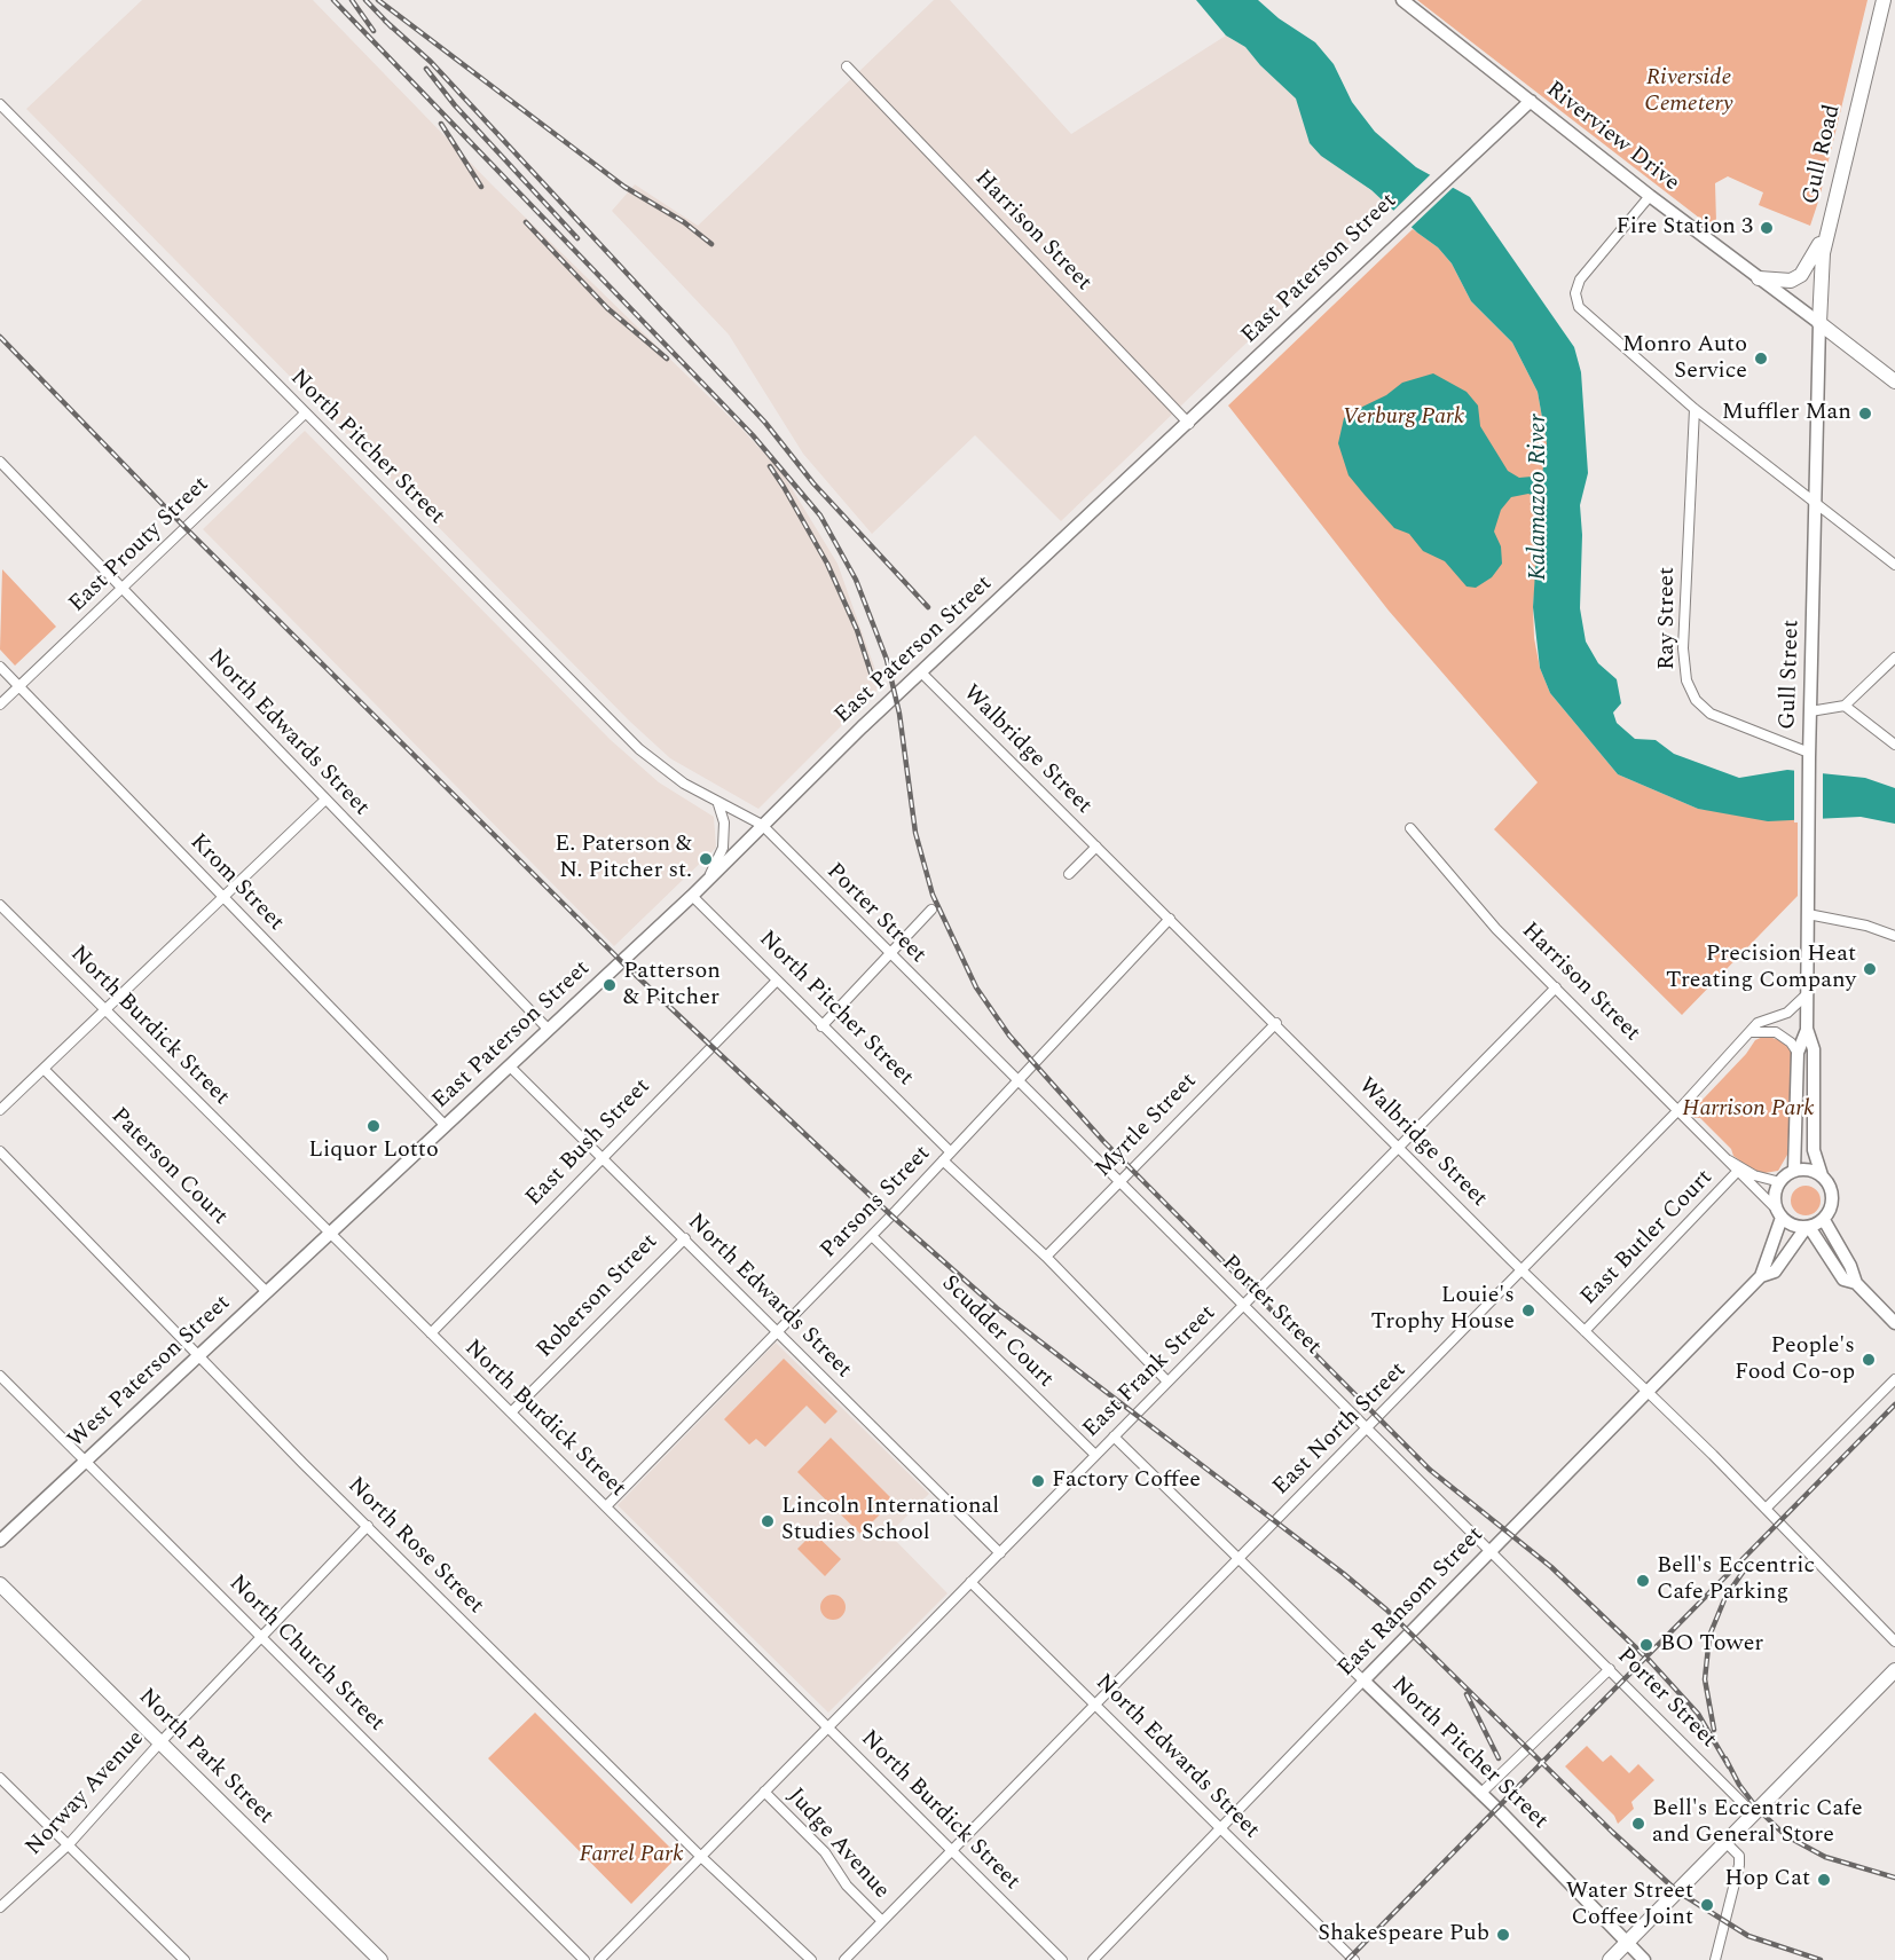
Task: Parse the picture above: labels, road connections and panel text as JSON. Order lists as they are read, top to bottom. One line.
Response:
{"streets":{"main road":["Riverview Drive","Gull Road","North Park Street"],"street":["Harrison Street","East Paterson Street","North Pitcher Street","East Prouty Street","Ray Street","Gull Street","North Edwards Street","Walbridge Street","Krom Street","Porter Street","North Burdick Street","Myrtle Street","East Bush Street","Paterson Court","Parsons Street","East Butler Court","Roberson Street","Scudder Court","West Paterson Street","East Frank Street","East North Street","North Rose Street","East Ransom Street","North Church Street","Norway Avenue","Judge Avenue"]},"crossings":[["Riverview Drive","Gull Road"],["Riverview Drive","East Paterson Street"],["Riverview Drive","Gull Street"],["Gull Road","Gull Street"],["Harrison Street","East Paterson Street"],["Harrison Street","Gull Street"],["Harrison Street","East Butler Court"],["Harrison Street","East Frank Street"],["Harrison Street","East North Street"],["Harrison Street","East Ransom Street"],["East Paterson Street","North Pitcher Street"],["East Paterson Street","North Edwards Street"],["East Paterson Street","Walbridge Street"],["East Paterson Street","Krom Street"],["East Paterson Street","Porter Street"],["East Paterson Street","North Burdick Street"],["East Paterson Street","West Paterson Street"],["North Pitcher Street","East Prouty Street"],["North Pitcher Street","Porter Street"],["North Pitcher Street","East Bush Street"],["North Pitcher Street","Parsons Street"],["North Pitcher Street","East Frank Street"],["North Pitcher Street","East North Street"],["North Pitcher Street","East Ransom Street"],["East Prouty Street","North Edwards Street"],["East Prouty Street","Krom Street"],["Ray Street","Gull Street"],["Gull Street","East North Street"],["Gull Street","East Ransom Street"],["North Edwards Street","East Bush Street"],["North Edwards Street","Parsons Street"],["North Edwards Street","Roberson Street"],["North Edwards Street","East Frank Street"],["North Edwards Street","East North Street"],["North Edwards Street","East Ransom Street"],["Walbridge Street","Myrtle Street"],["Walbridge Street","Parsons Street"],["Walbridge Street","East Butler Court"],["Walbridge Street","East Frank Street"],["Walbridge Street","East North Street"],["Walbridge Street","East Ransom Street"],["Porter Street","Myrtle Street"],["Porter Street","Parsons Street"],["Porter Street","East Frank Street"],["Porter Street","East North Street"],["Porter Street","East Ransom Street"],["North Burdick Street","East Bush Street"],["North Burdick Street","Parsons Street"],["North Burdick Street","Roberson Street"],["North Burdick Street","West Paterson Street"],["North Burdick Street","East Frank Street"],["North Burdick Street","East North Street"],["Paterson Court","West Paterson Street"],["Parsons Street","Scudder Court"],["Scudder Court","East Frank Street"],["West Paterson Street","North Rose Street"],["West Paterson Street","North Church Street"],["East Frank Street","North Rose Street"],["East Frank Street","Judge Avenue"],["East North Street","Judge Avenue"],["North Rose Street","Norway Avenue"],["North Church Street","Norway Avenue"],["North Park Street","Norway Avenue"]],"water":["Kalamazoo River"],"parks":["Riverside Cemetery","Verburg Park","Harrison Park","Farrel Park"],"places":["Fire Station 3","Monro Auto Service","Muffler Man","E. Paterson & N. Pitcher st.","Precision Heat Treating Company","Patterson & Pitcher","Liquor Lotto","Louie's Trophy House","People's Food Co-op","Factory Coffee","Lincoln International Studies School","Bell's Eccentric Cafe Parking","BO Tower","Bell's Eccentric Cafe and General Store","Hop Cat","Water Street Coffee Joint","Shakespeare Pub"]}
